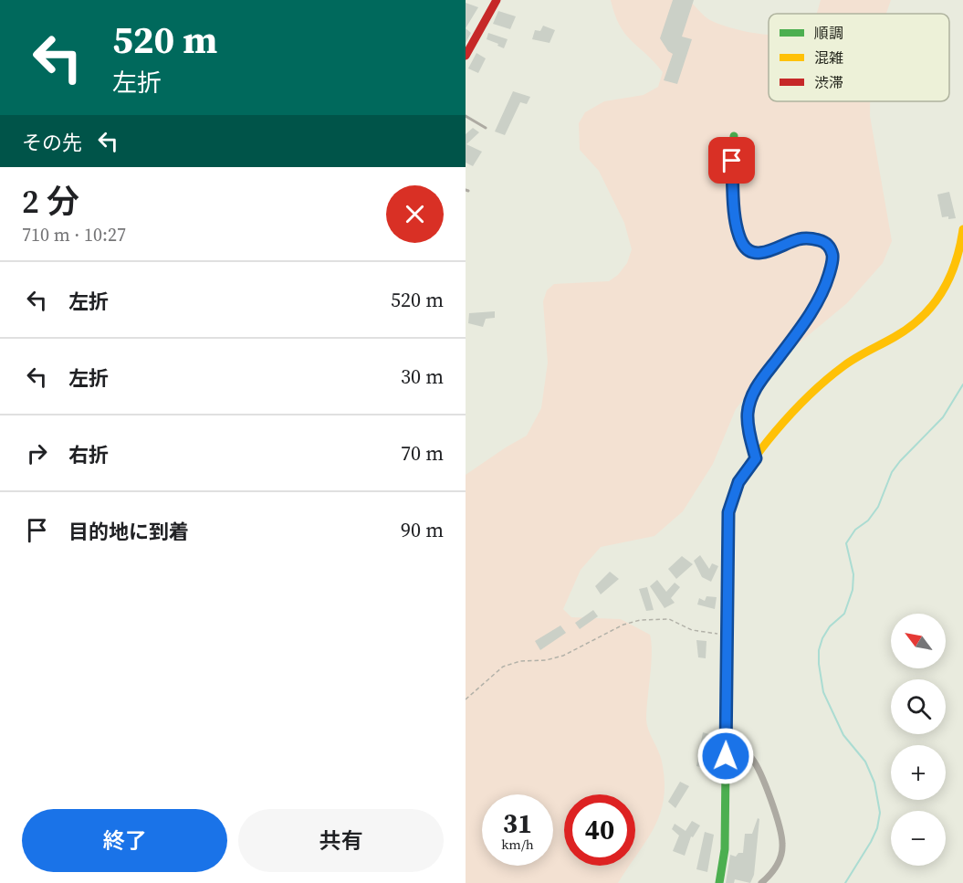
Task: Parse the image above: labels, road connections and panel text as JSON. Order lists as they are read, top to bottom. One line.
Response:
{"legend":["順調","混雑","渋滞"],"north":"top left","page":{"turn":["520 m","左折"],"then":"その先","heading":["2 分","710 m · 10:27"],"list":[{"name":"左折","value":"520 m"},{"name":"左折","value":"30 m"},{"name":"右折","value":"70 m"},{"name":"目的地に到着","value":"90 m"}],"map_buttons":["+","−"],"speed":"31 km/h","limit":"40","buttons":["終了","共有"]}}
